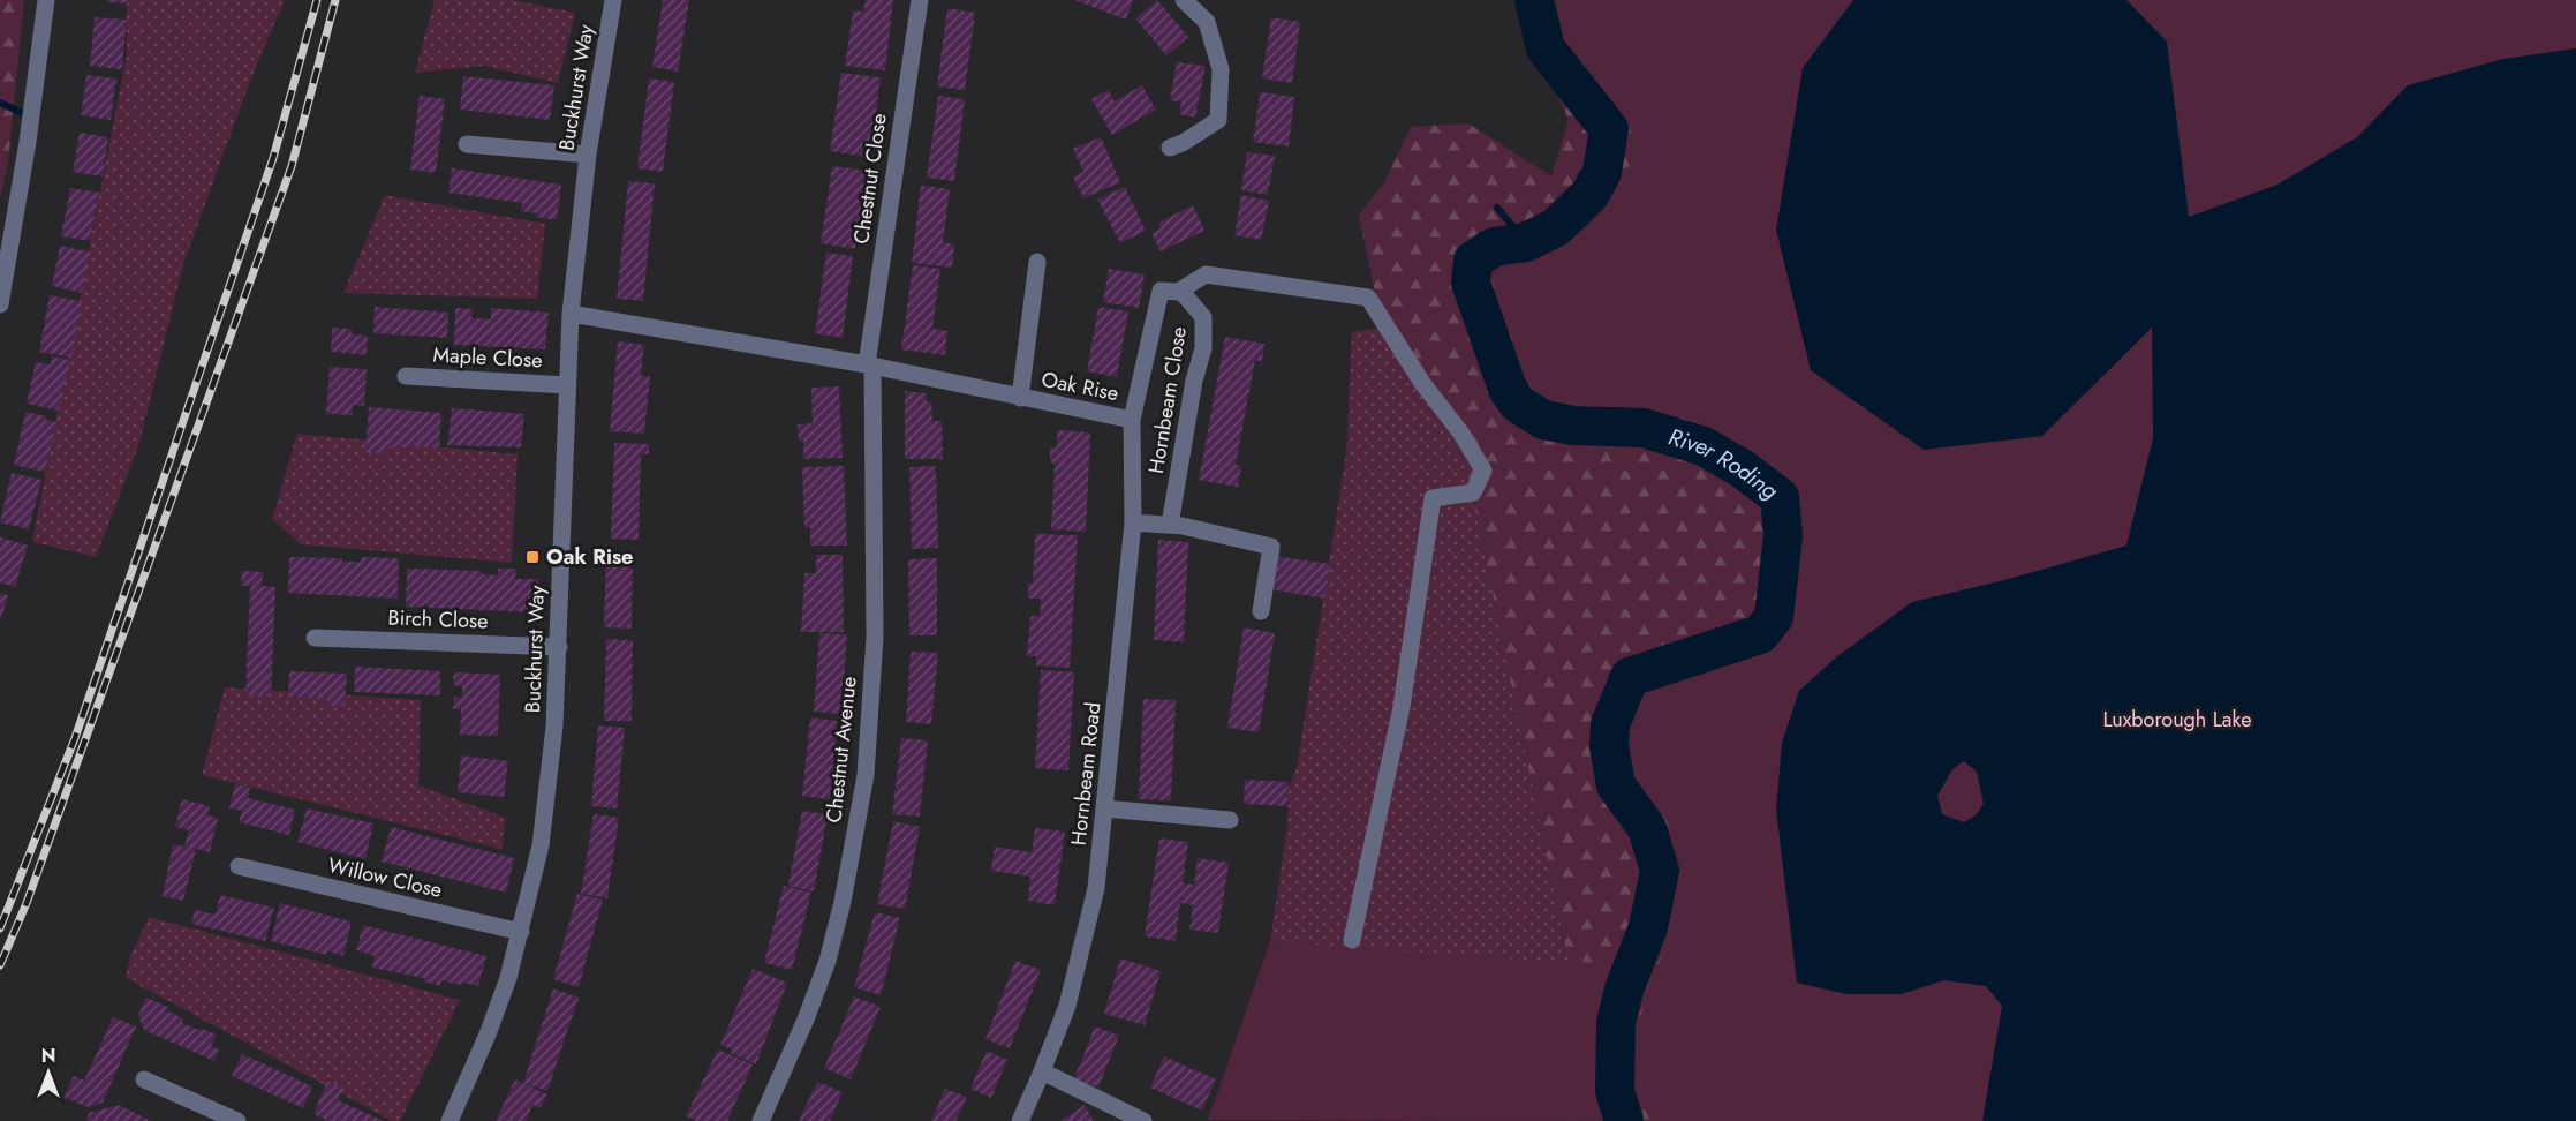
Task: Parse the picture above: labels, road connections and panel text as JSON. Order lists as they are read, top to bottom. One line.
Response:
{"streets":{"street":["Buckhurst Way","Chestnut Close","Maple Close","Oak Rise","Hornbeam Close","Birch Close","Chestnut Avenue","Hornbeam Road","Willow Close"]},"crossings":[["Buckhurst Way","Maple Close"],["Buckhurst Way","Oak Rise"],["Buckhurst Way","Birch Close"],["Buckhurst Way","Willow Close"],["Chestnut Close","Oak Rise"],["Chestnut Close","Chestnut Avenue"],["Oak Rise","Hornbeam Close"],["Oak Rise","Chestnut Avenue"],["Oak Rise","Hornbeam Road"],["Hornbeam Close","Hornbeam Road"]],"water":["River Roding"],"parks":["Luxborough Lake"],"places":{"transit":["Oak Rise"]},"north":"top"}
